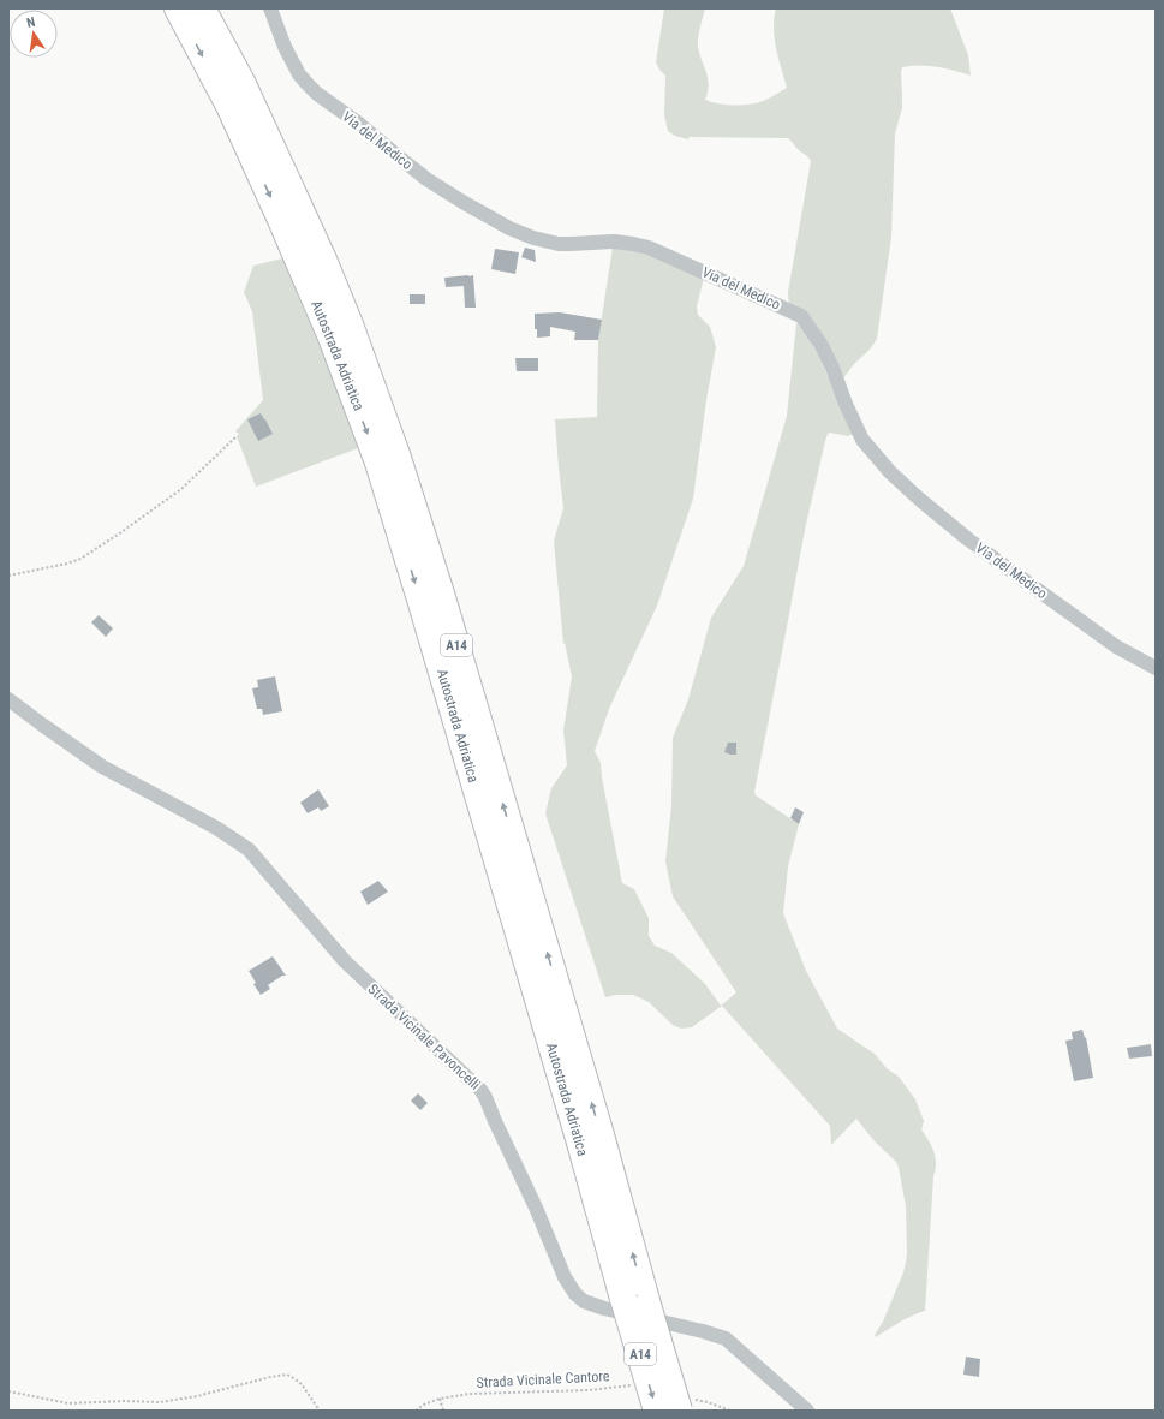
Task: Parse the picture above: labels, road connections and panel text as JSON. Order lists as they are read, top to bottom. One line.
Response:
{"streets":{"highway":["Autostrada Adriatica","A14"],"street":["Via del Medico","Strada Vicinale Pavoncelli"],"path":["Strada Vicinale Cantore"]},"north":"top"}
